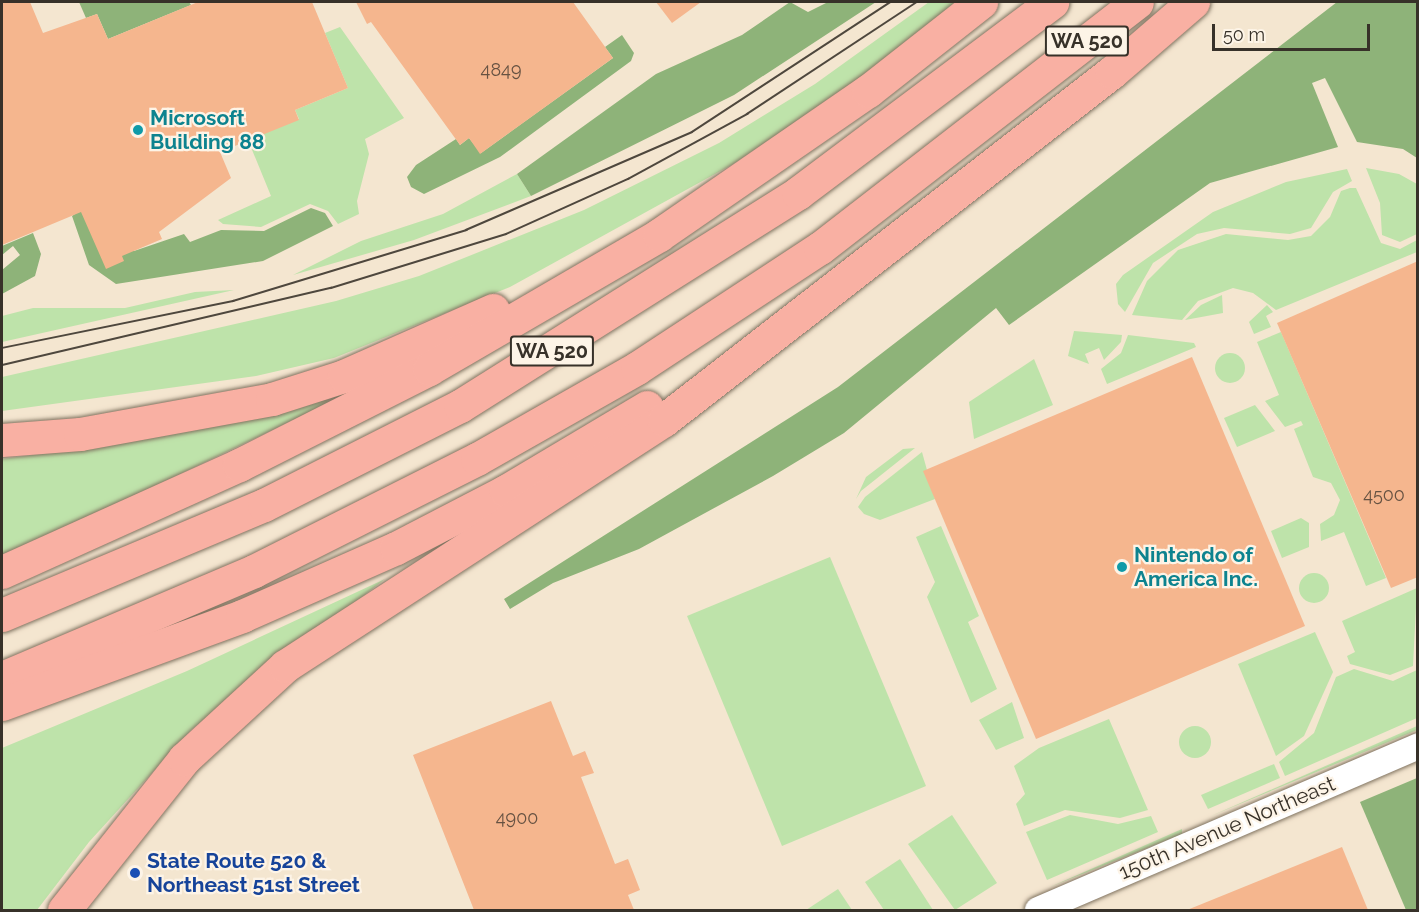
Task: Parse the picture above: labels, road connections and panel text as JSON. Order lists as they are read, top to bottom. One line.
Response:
{"streets":{"highway":["WA 520"],"street":["150th Avenue Northeast"]},"places":["Microsoft Building 88","Nintendo of America Inc.","State Route 520 & Northeast 51st Street"],"house_numbers":["4849","4500","4900"],"scale_bar":"50 m"}
